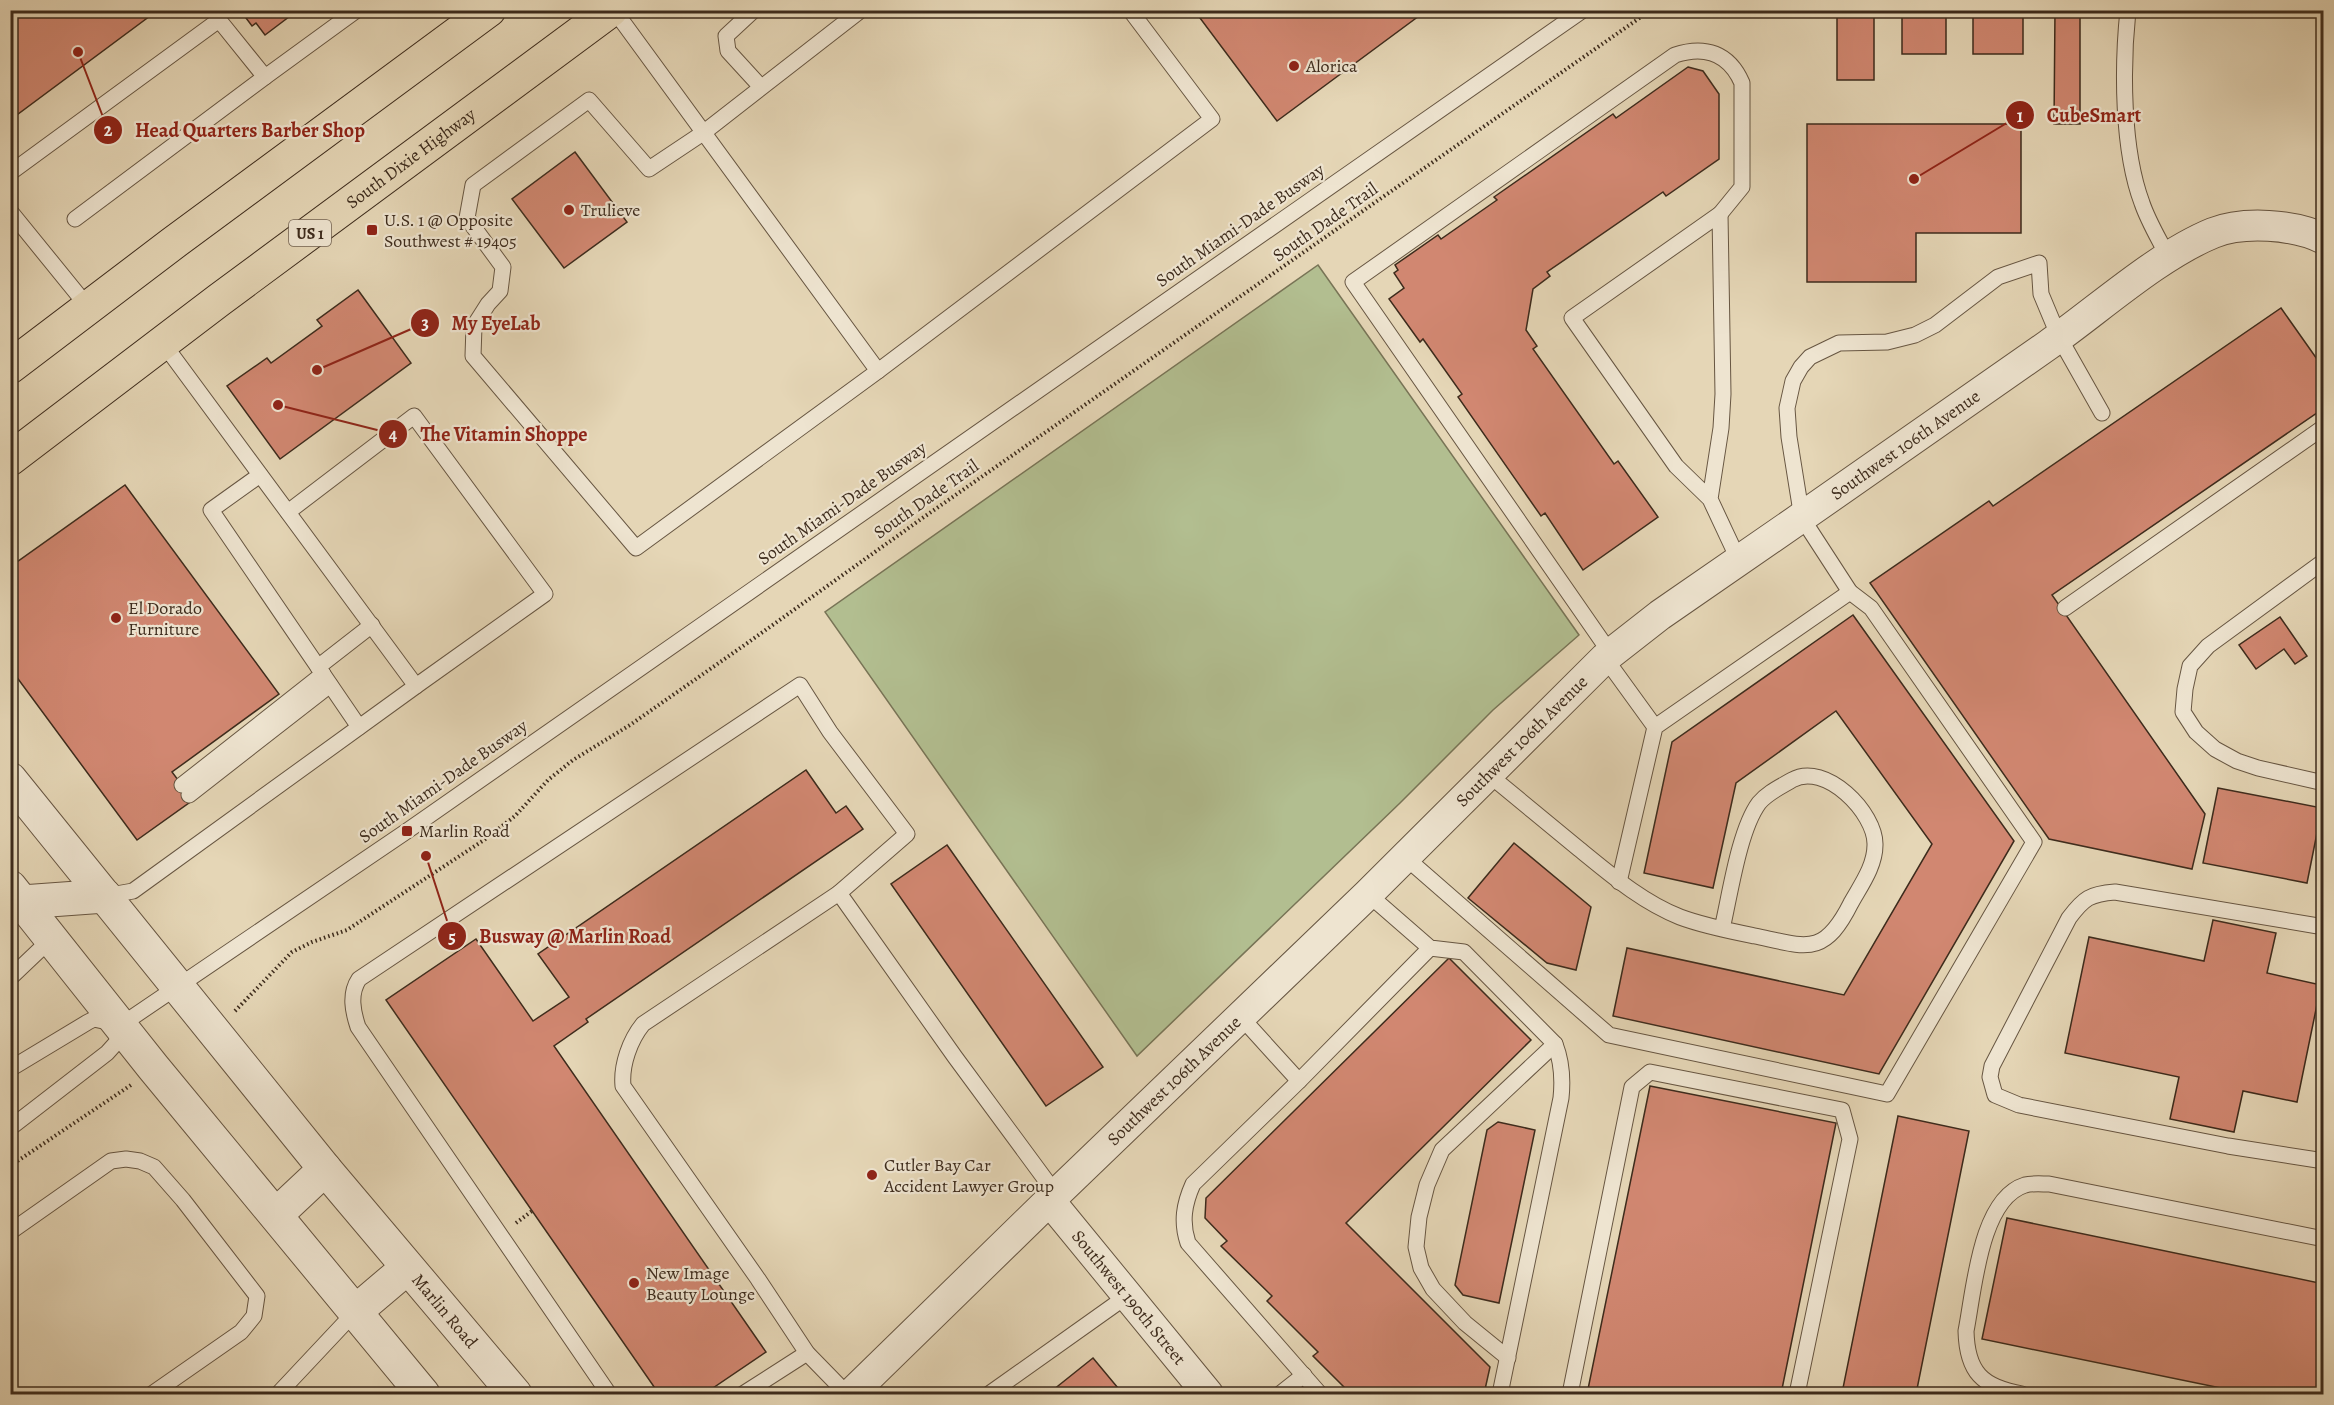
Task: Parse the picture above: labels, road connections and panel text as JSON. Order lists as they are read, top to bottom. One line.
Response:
{"streets":{"highway":["South Dixie Highway","US 1"],"street":["Southwest 106th Avenue","Southwest 190th Street","Marlin Road"],"lane":["South Miami-Dade Busway"],"path":["South Dade Trail"]},"crossings":[["South Miami-Dade Busway","Marlin Road"],["Southwest 106th Avenue","Southwest 190th Street"]],"places":{"other":["Head Quarters Barber Shop","Alorica","CubeSmart","Trulieve","My EyeLab","The Vitamin Shoppe","El Dorado Furniture","Busway @ Marlin Road","Cutler Bay Car Accident Lawyer Group","New Image Beauty Lounge"],"transit":["U.S. 1 @ Opposite Southwest # 19405","Marlin Road"]}}
